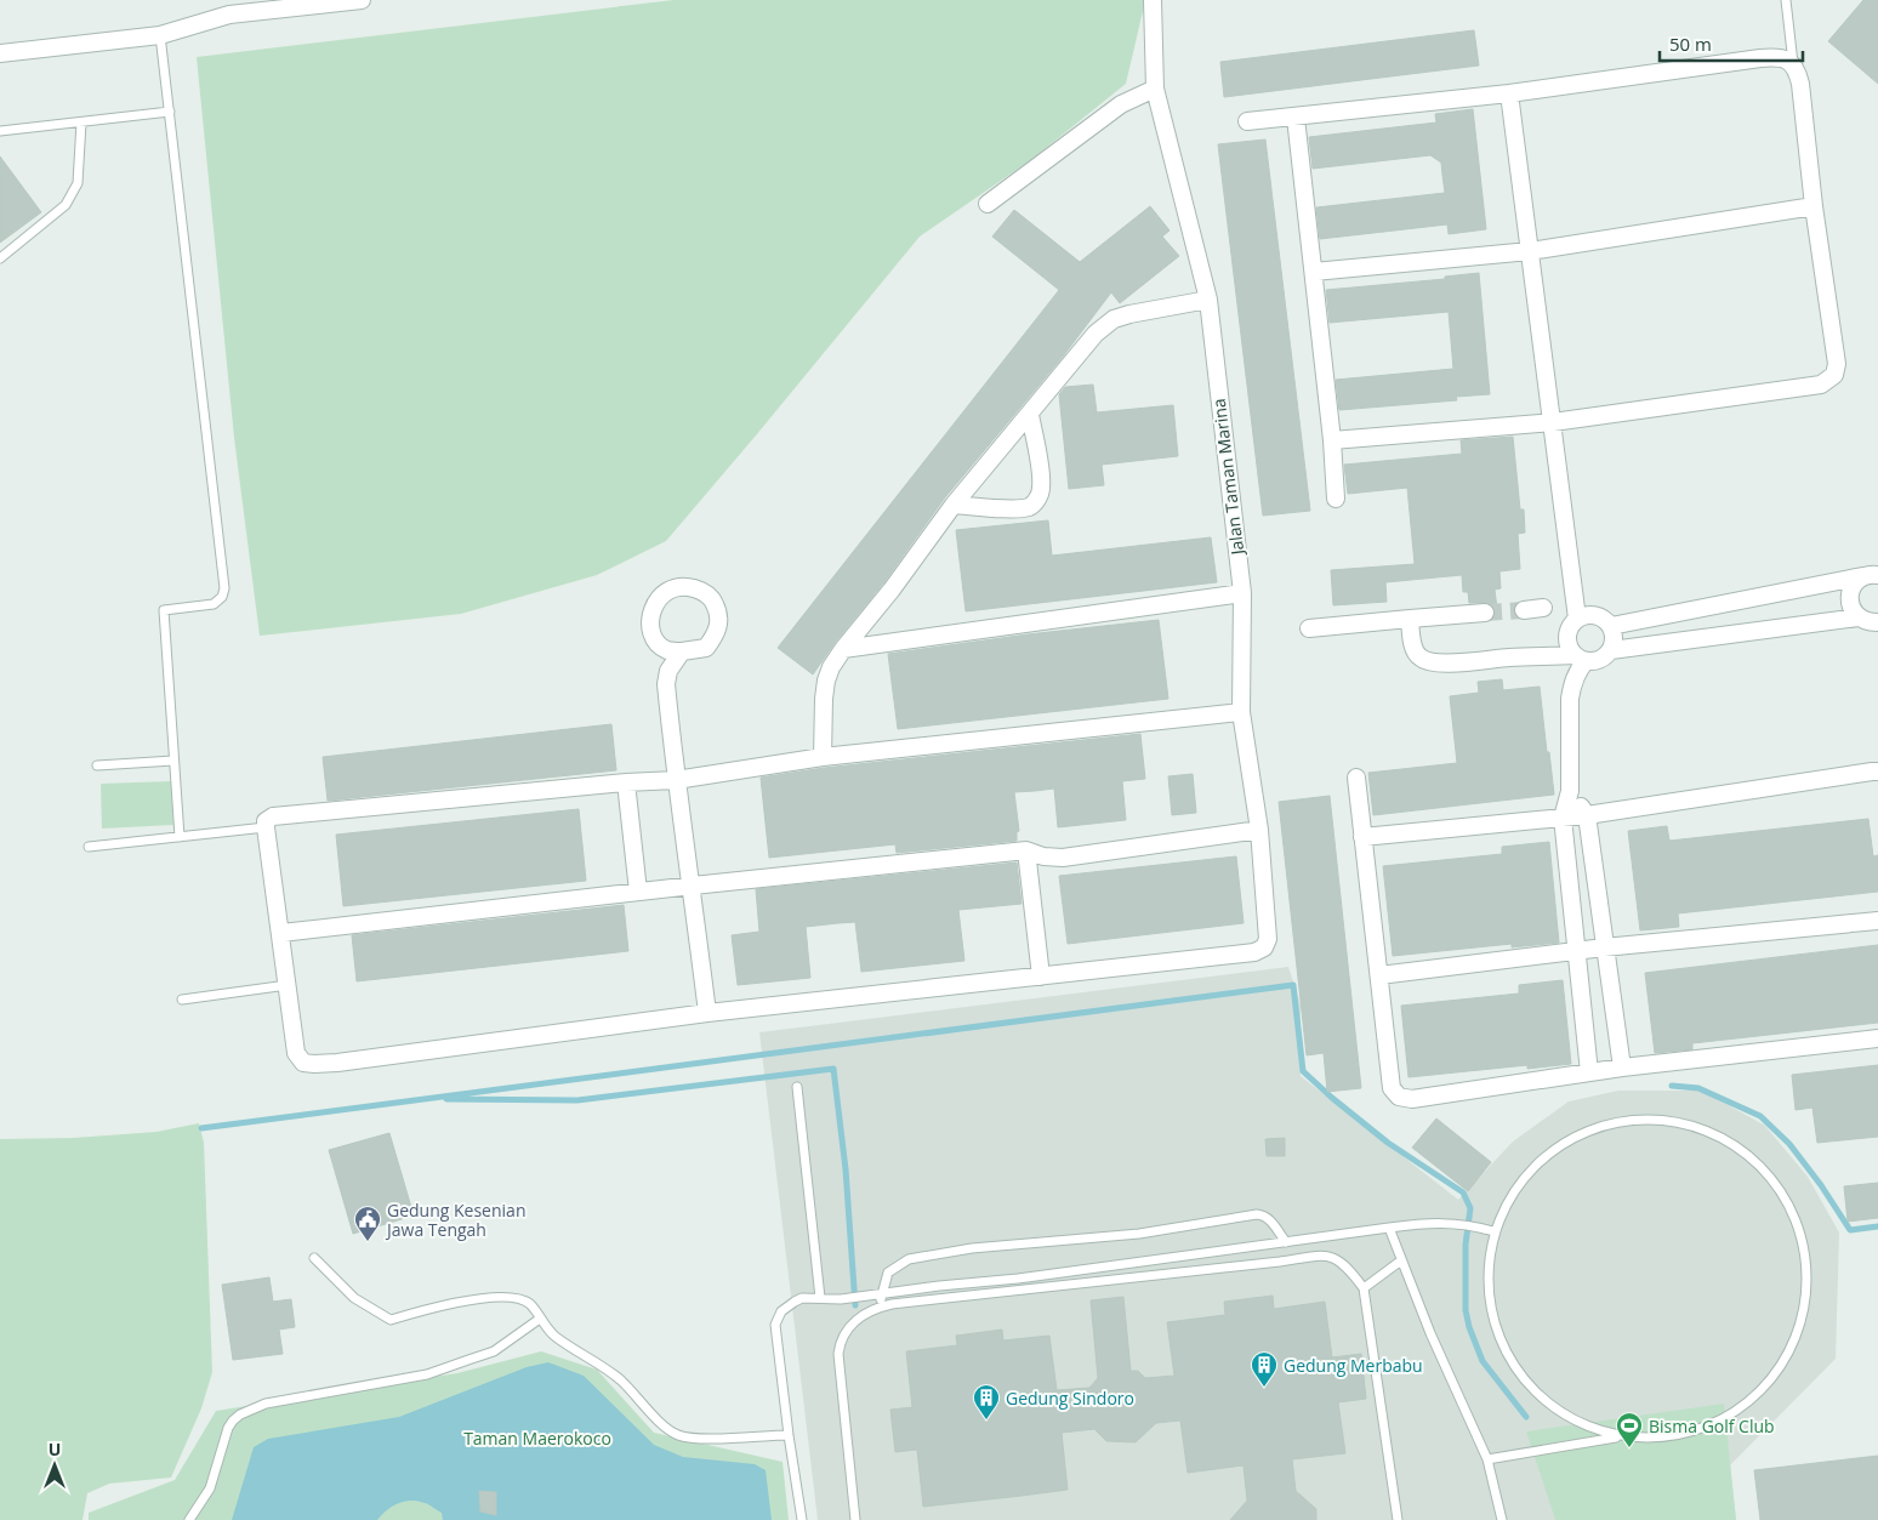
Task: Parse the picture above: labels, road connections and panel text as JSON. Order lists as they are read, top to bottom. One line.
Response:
{"streets":{"street":["Jalan Taman Marina"]},"parks":["Taman Maerokoco"],"places":{"public building":["Gedung Kesenian Jawa Tengah"],"building":["Gedung Merbabu","Gedung Sindoro"],"sports":["Bisma Golf Club"]},"scale_bar":"50 m","north":"top"}
